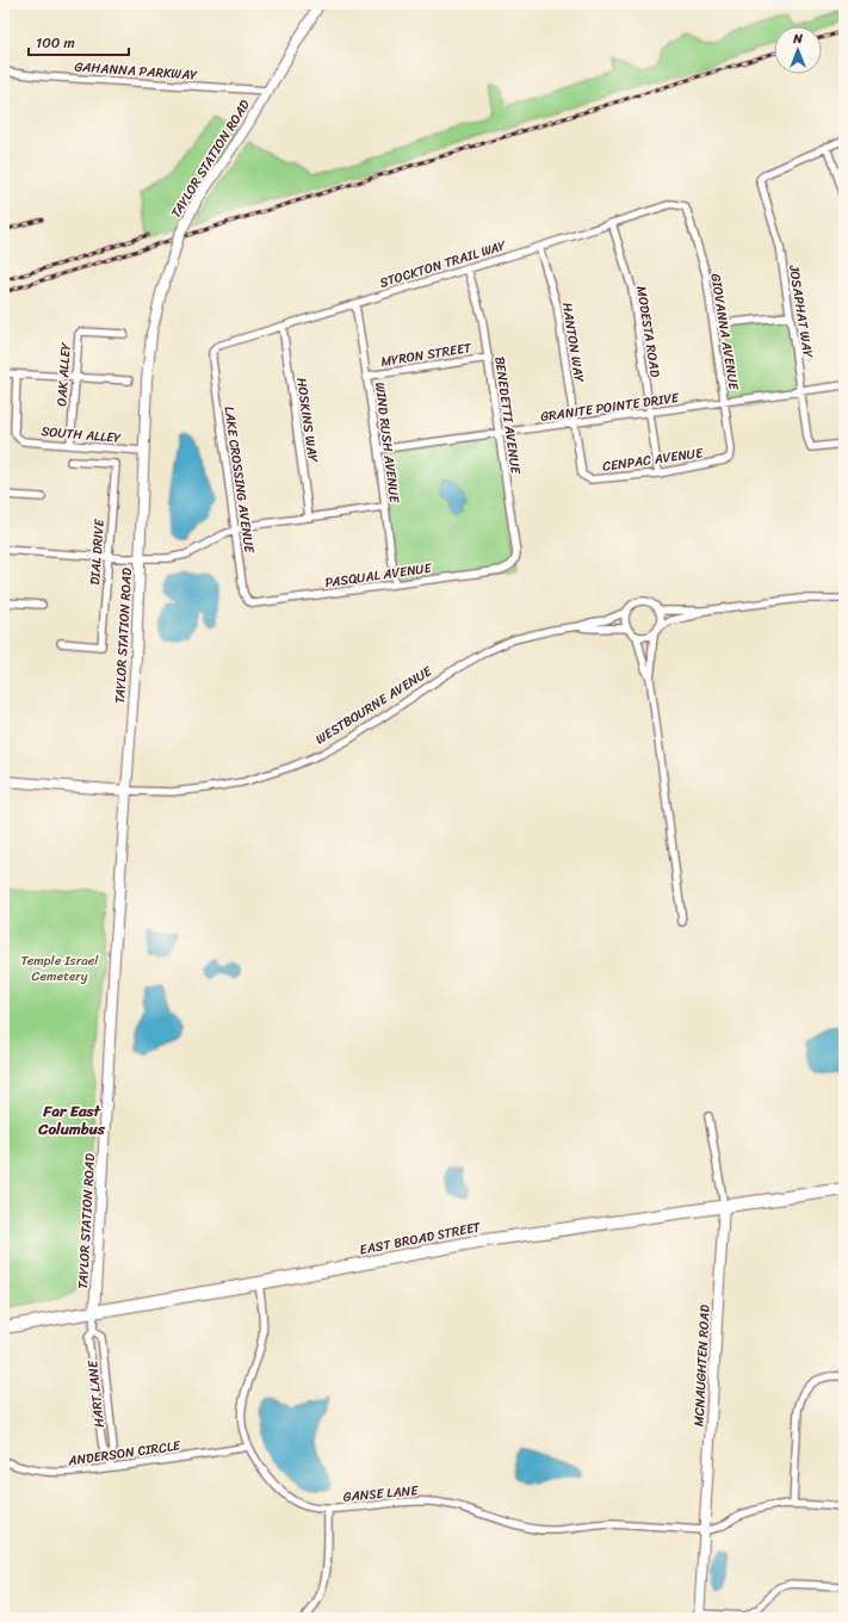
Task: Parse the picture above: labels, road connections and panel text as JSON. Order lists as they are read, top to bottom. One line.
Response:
{"streets":{"highway":["EAST BROAD STREET"],"main road":["TAYLOR STATION ROAD","WESTBOURNE AVENUE","MCNAUGHTEN ROAD"],"street":["GAHANNA PARKWAY","STOCKTON TRAIL WAY","JOSAPHAT WAY","MODESTA ROAD","GIOVANNA AVENUE","HANTON WAY","MYRON STREET","OAK ALLEY","GRANITE POINTE DRIVE","BENEDETTI AVENUE","HOSKINS WAY","SOUTH ALLEY","WIND RUSH AVENUE","CENPAC AVENUE","LAKE CROSSING AVENUE","DIAL DRIVE","PASQUAL AVENUE","HART LANE","ANDERSON CIRCLE","GANSE LANE"]},"crossings":[["GAHANNA PARKWAY","TAYLOR STATION ROAD"],["TAYLOR STATION ROAD","SOUTH ALLEY"],["TAYLOR STATION ROAD","WESTBOURNE AVENUE"],["TAYLOR STATION ROAD","EAST BROAD STREET"],["TAYLOR STATION ROAD","HART LANE"],["STOCKTON TRAIL WAY","MODESTA ROAD"],["STOCKTON TRAIL WAY","GIOVANNA AVENUE"],["STOCKTON TRAIL WAY","HANTON WAY"],["STOCKTON TRAIL WAY","BENEDETTI AVENUE"],["STOCKTON TRAIL WAY","HOSKINS WAY"],["STOCKTON TRAIL WAY","WIND RUSH AVENUE"],["STOCKTON TRAIL WAY","LAKE CROSSING AVENUE"],["JOSAPHAT WAY","GRANITE POINTE DRIVE"],["MODESTA ROAD","GRANITE POINTE DRIVE"],["MODESTA ROAD","CENPAC AVENUE"],["GIOVANNA AVENUE","GRANITE POINTE DRIVE"],["GIOVANNA AVENUE","CENPAC AVENUE"],["HANTON WAY","GRANITE POINTE DRIVE"],["HANTON WAY","CENPAC AVENUE"],["MYRON STREET","BENEDETTI AVENUE"],["MYRON STREET","WIND RUSH AVENUE"],["OAK ALLEY","SOUTH ALLEY"],["GRANITE POINTE DRIVE","BENEDETTI AVENUE"],["GRANITE POINTE DRIVE","WIND RUSH AVENUE"],["BENEDETTI AVENUE","PASQUAL AVENUE"],["WIND RUSH AVENUE","PASQUAL AVENUE"],["LAKE CROSSING AVENUE","PASQUAL AVENUE"],["EAST BROAD STREET","MCNAUGHTEN ROAD"],["EAST BROAD STREET","HART LANE"],["EAST BROAD STREET","GANSE LANE"],["MCNAUGHTEN ROAD","GANSE LANE"],["HART LANE","ANDERSON CIRCLE"],["ANDERSON CIRCLE","GANSE LANE"]],"districts":["Far East Columbus"],"parks":["Temple Israel Cemetery"],"scale_bar":"100 m","north":"top"}
